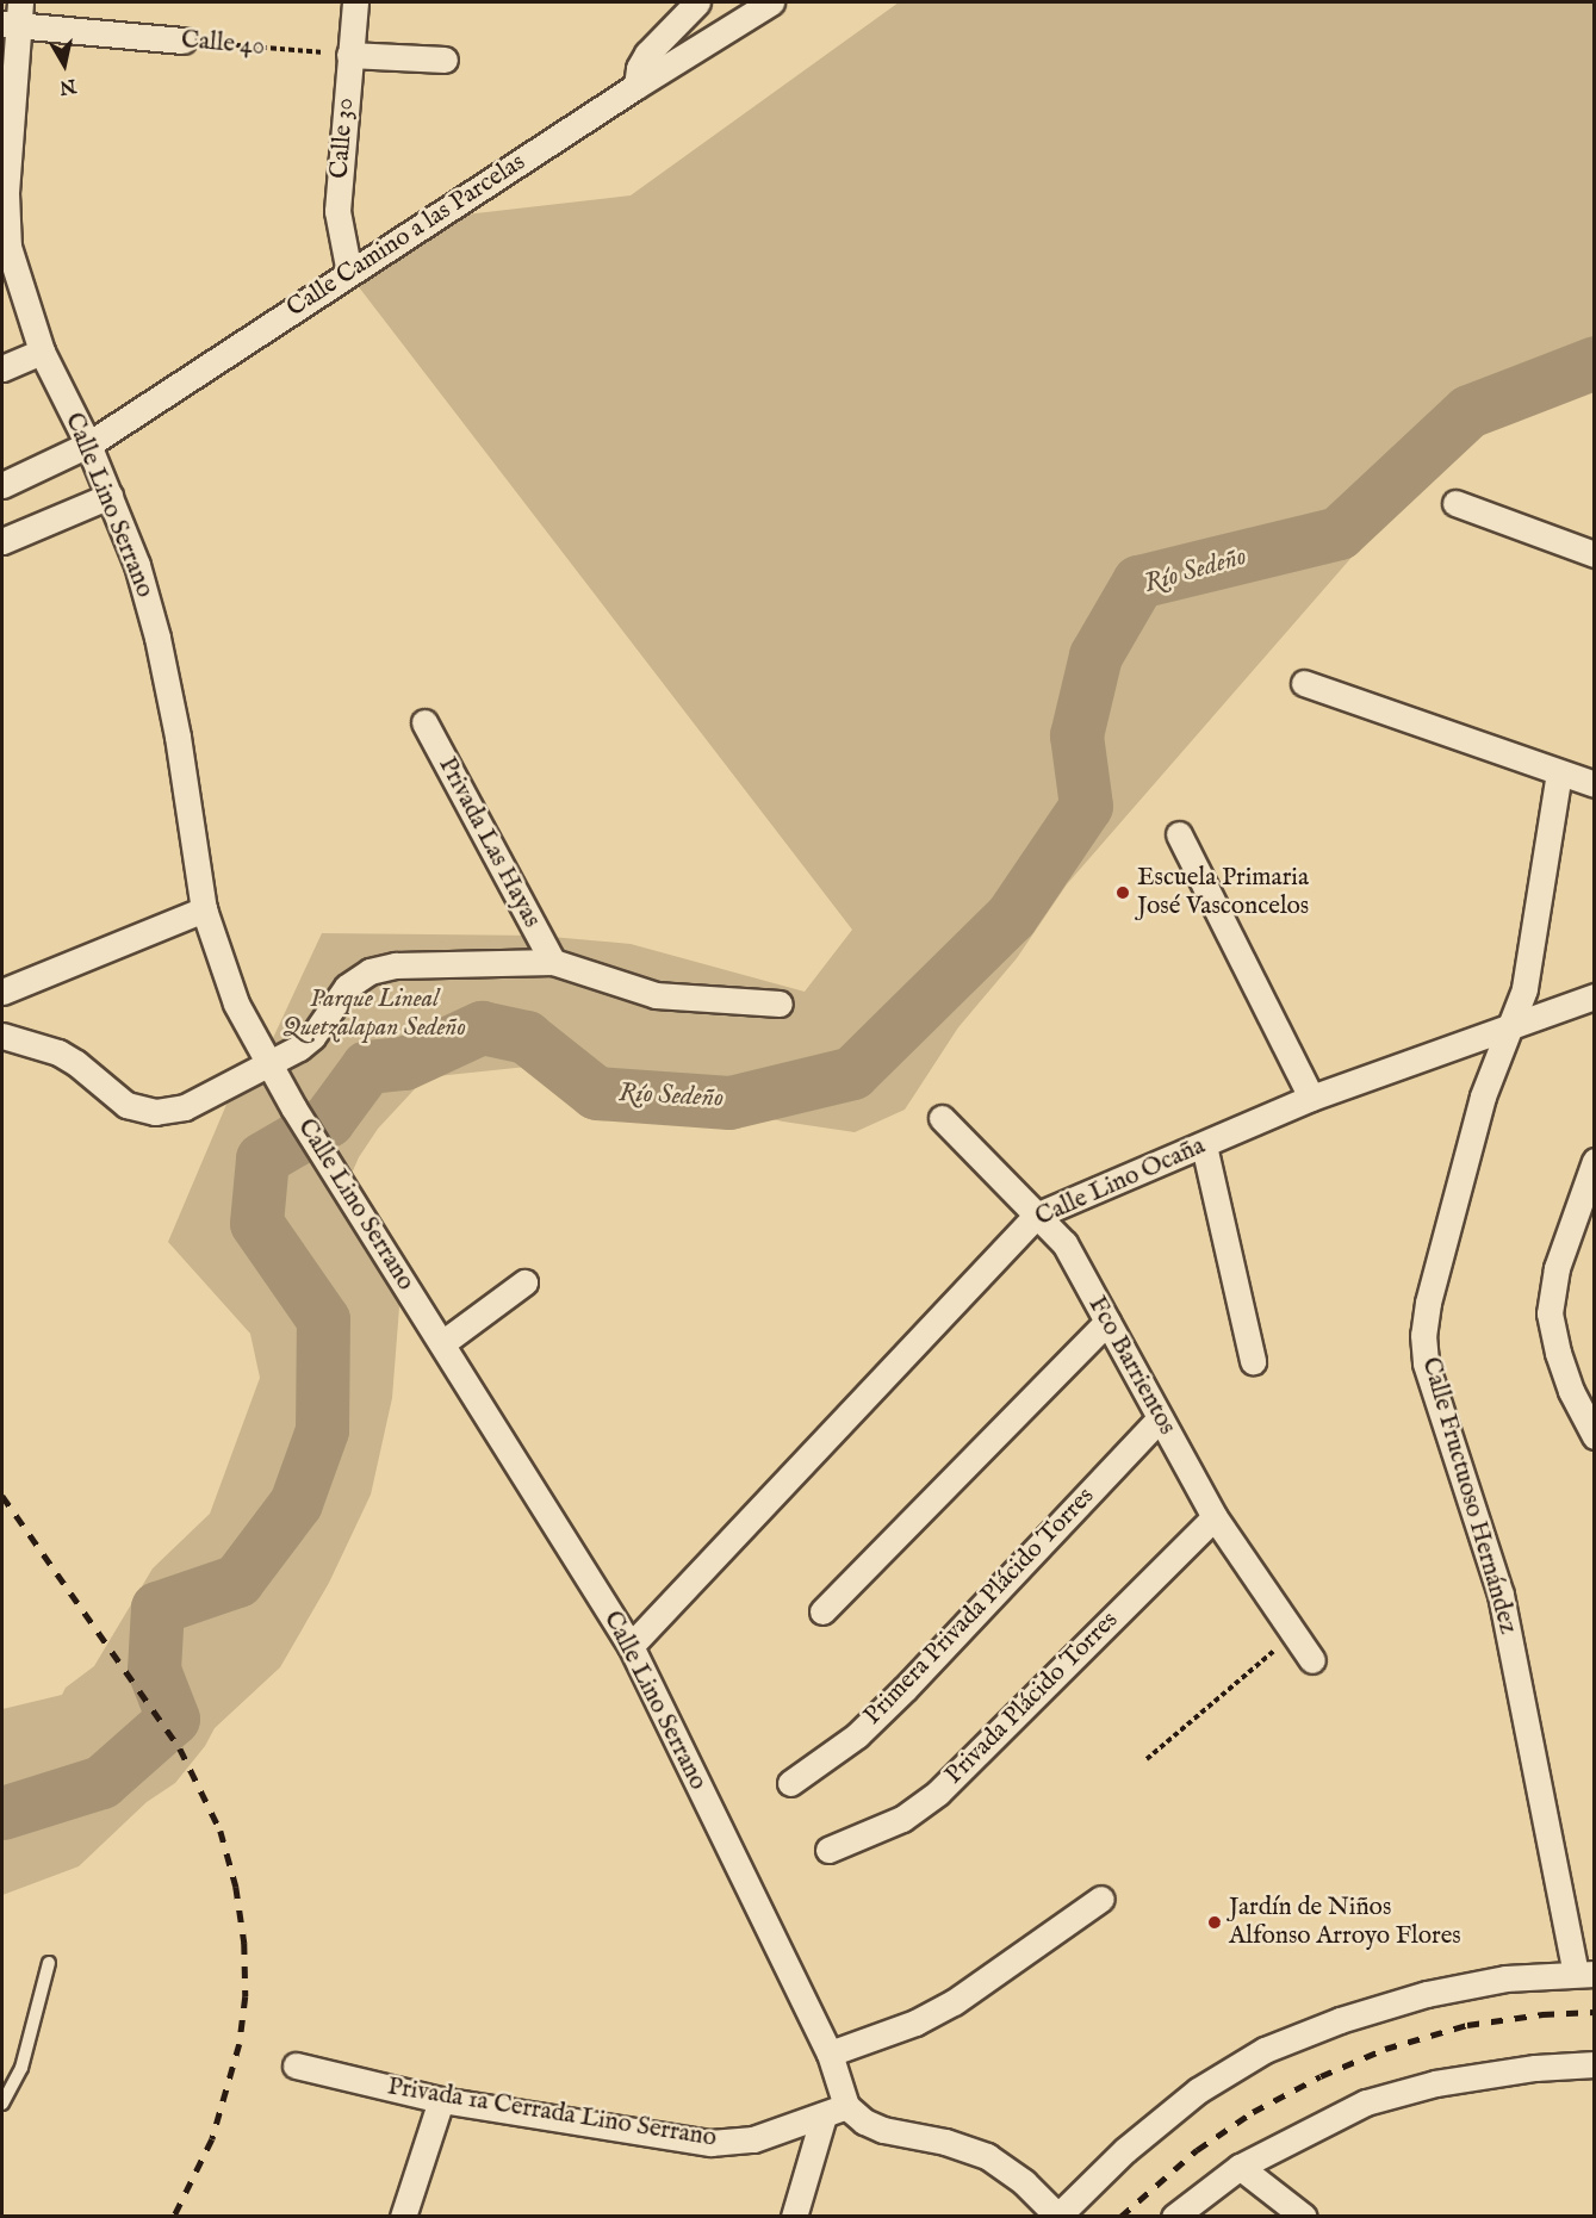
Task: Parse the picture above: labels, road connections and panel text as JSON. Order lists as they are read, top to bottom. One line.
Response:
{"streets":{"street":["Calle 40","Calle 30","Calle Camino a las Parcelas","Calle Lino Serrano","Privada Las Hayas","Calle Lino Ocaña","Fco Barrientos","Calle Fructuoso Hernández","Primera Privada Plácido Torres","Privada Plácido Torres","Privada 1a Cerrada Lino Serrano"]},"crossings":[["Calle 40","Calle 30"],["Calle 40","Calle Lino Serrano"],["Calle 30","Calle Camino a las Parcelas"],["Calle Camino a las Parcelas","Calle Lino Serrano"],["Calle Lino Serrano","Privada Las Hayas"],["Calle Lino Serrano","Calle Lino Ocaña"],["Calle Lino Serrano","Privada 1a Cerrada Lino Serrano"],["Calle Lino Ocaña","Fco Barrientos"],["Calle Lino Ocaña","Calle Fructuoso Hernández"],["Fco Barrientos","Primera Privada Plácido Torres"],["Fco Barrientos","Privada Plácido Torres"]],"water":["Río Sedeño"],"parks":["Parque Lineal Quetzalapan Sedeño"],"places":["Escuela Primaria José Vasconcelos","Jardín de Niños Alfonso Arroyo Flores"],"north":"bottom"}
